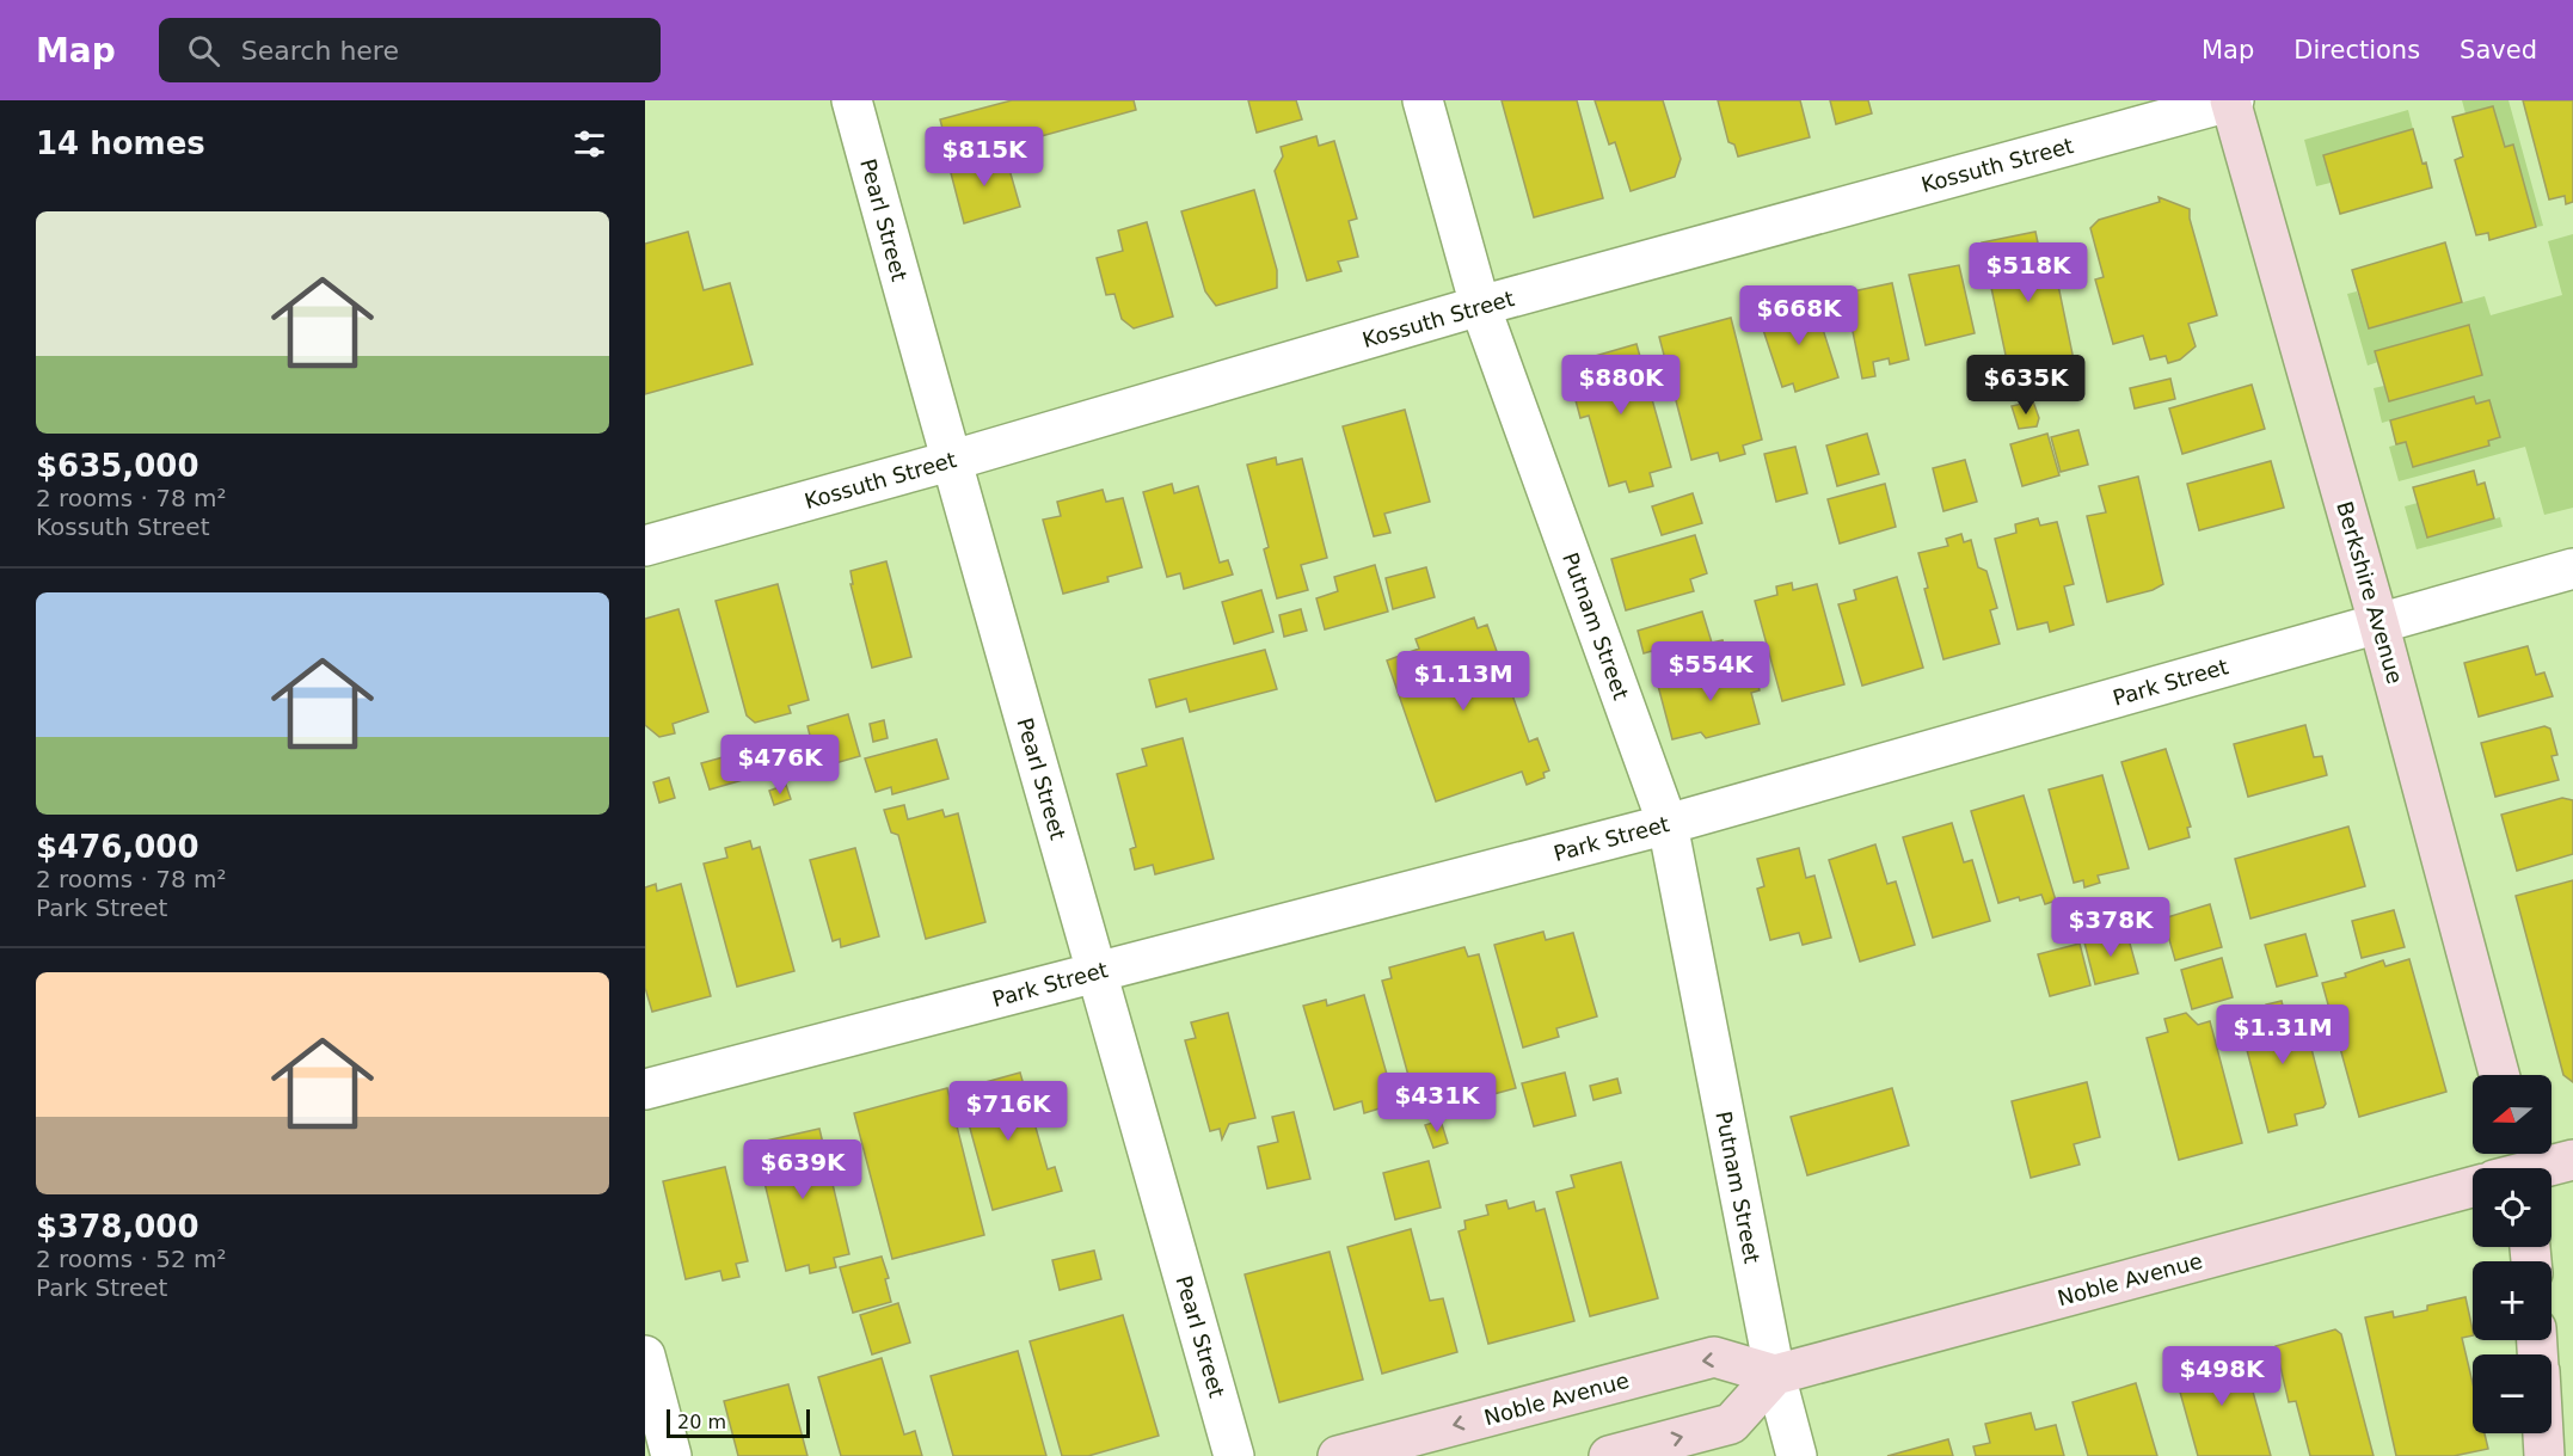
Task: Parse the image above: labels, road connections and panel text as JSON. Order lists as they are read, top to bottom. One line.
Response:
{"streets":{"main road":["Berkshire Avenue","Noble Avenue"],"street":["Kossuth Street","Pearl Street","Putnam Street","Park Street"]},"crossings":[["Kossuth Street","Pearl Street"],["Kossuth Street","Berkshire Avenue"],["Kossuth Street","Putnam Street"],["Pearl Street","Park Street"],["Berkshire Avenue","Park Street"],["Putnam Street","Park Street"],["Putnam Street","Noble Avenue"]],"scale_bar":"20 m","north":"left","page":{"header":"Map","search":"Search here","nav":["Map","Directions","Saved"],"heading":"14 homes","price":["$815K","$518K","$668K","$880K","$635K","$554K","$1.13M","$476K","$378K","$1.31M","$431K","$716K","$639K","$498K"],"list":[{"name":"$635,000","note":"2 rooms · 78 m² · Kossuth Street"},{"name":"$476,000","note":"2 rooms · 78 m² · Park Street"},{"name":"$378,000","note":"2 rooms · 52 m² · Park Street"}],"map_buttons":["+","−"],"scale":"20 m"}}
